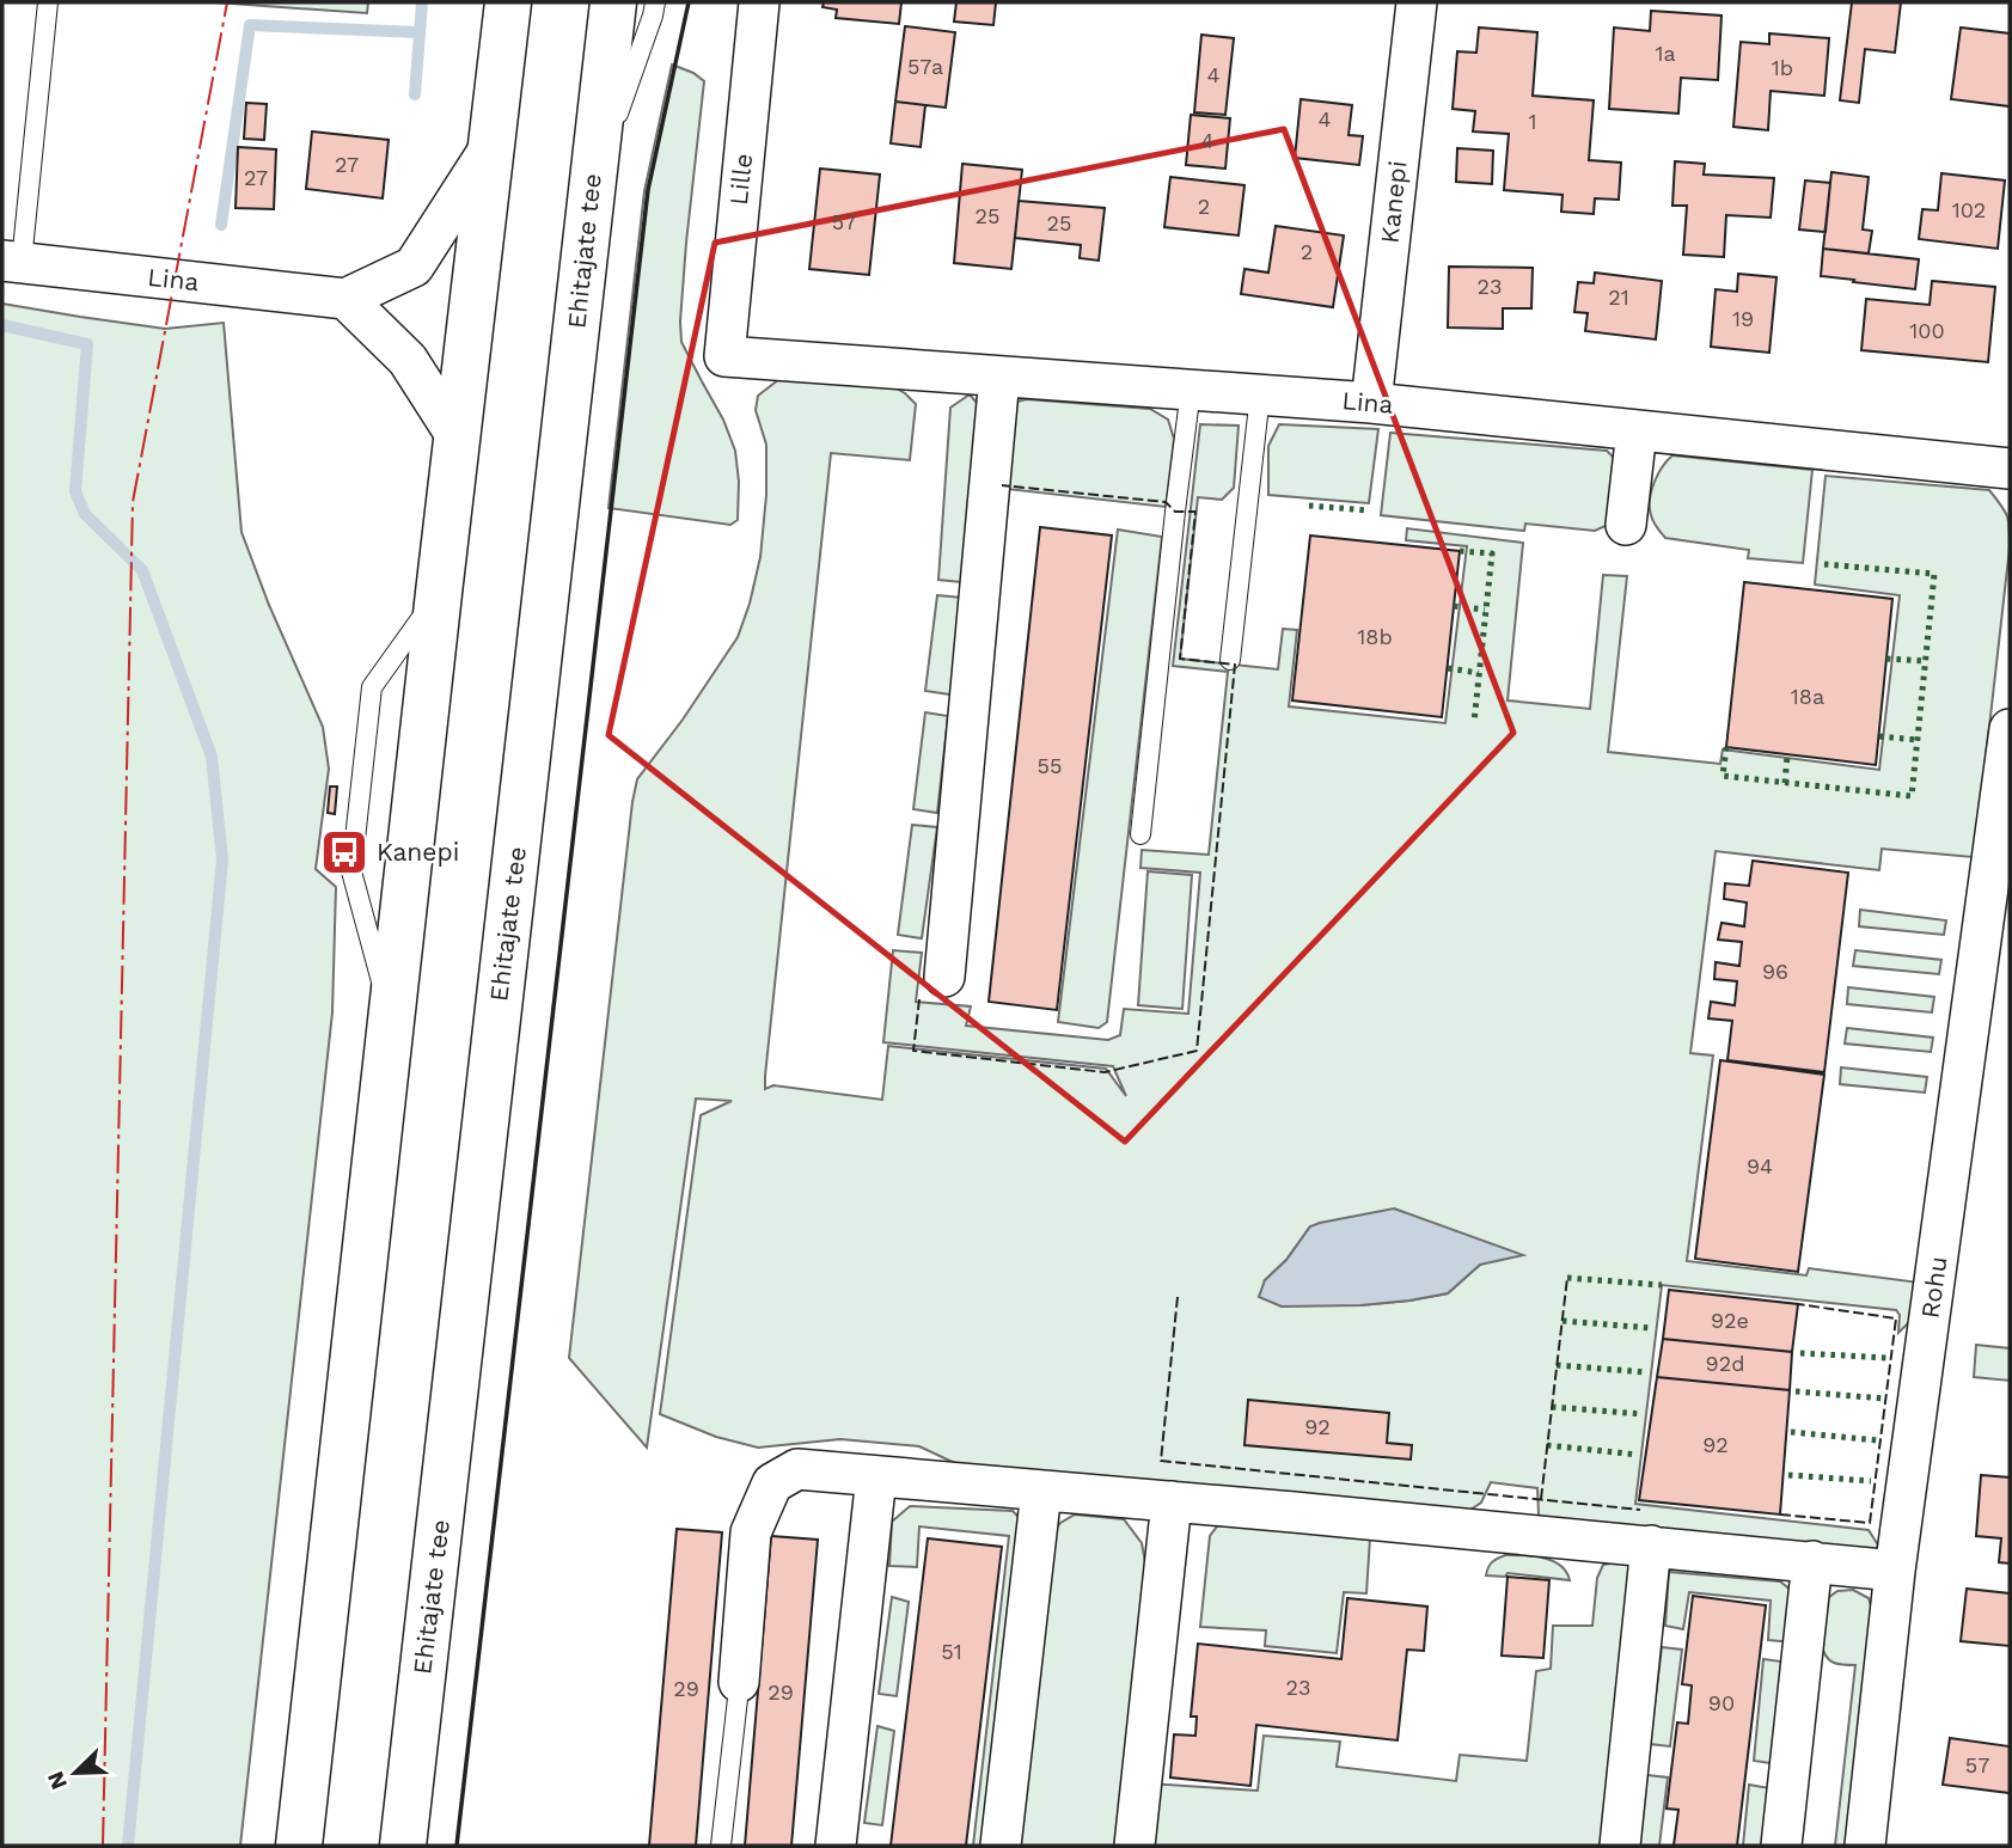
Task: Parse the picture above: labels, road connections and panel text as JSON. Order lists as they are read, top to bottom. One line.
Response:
{"streets":{"highway":["Ehitajate tee"],"street":["Lille","Kanepi","Lina","Rohu"]},"crossings":[["Lille","Lina"],["Kanepi","Lina"]],"places":{"bus stop":["Kanepi"]},"house_numbers":["1a","57a","1b","4","4","1","4","27","27","2","102","25","57","25","2","23","21","19","100","18b","18a","55","96","94","92e","92d","92","92","51","23","29","29","90","57"],"north":"bottom left"}
